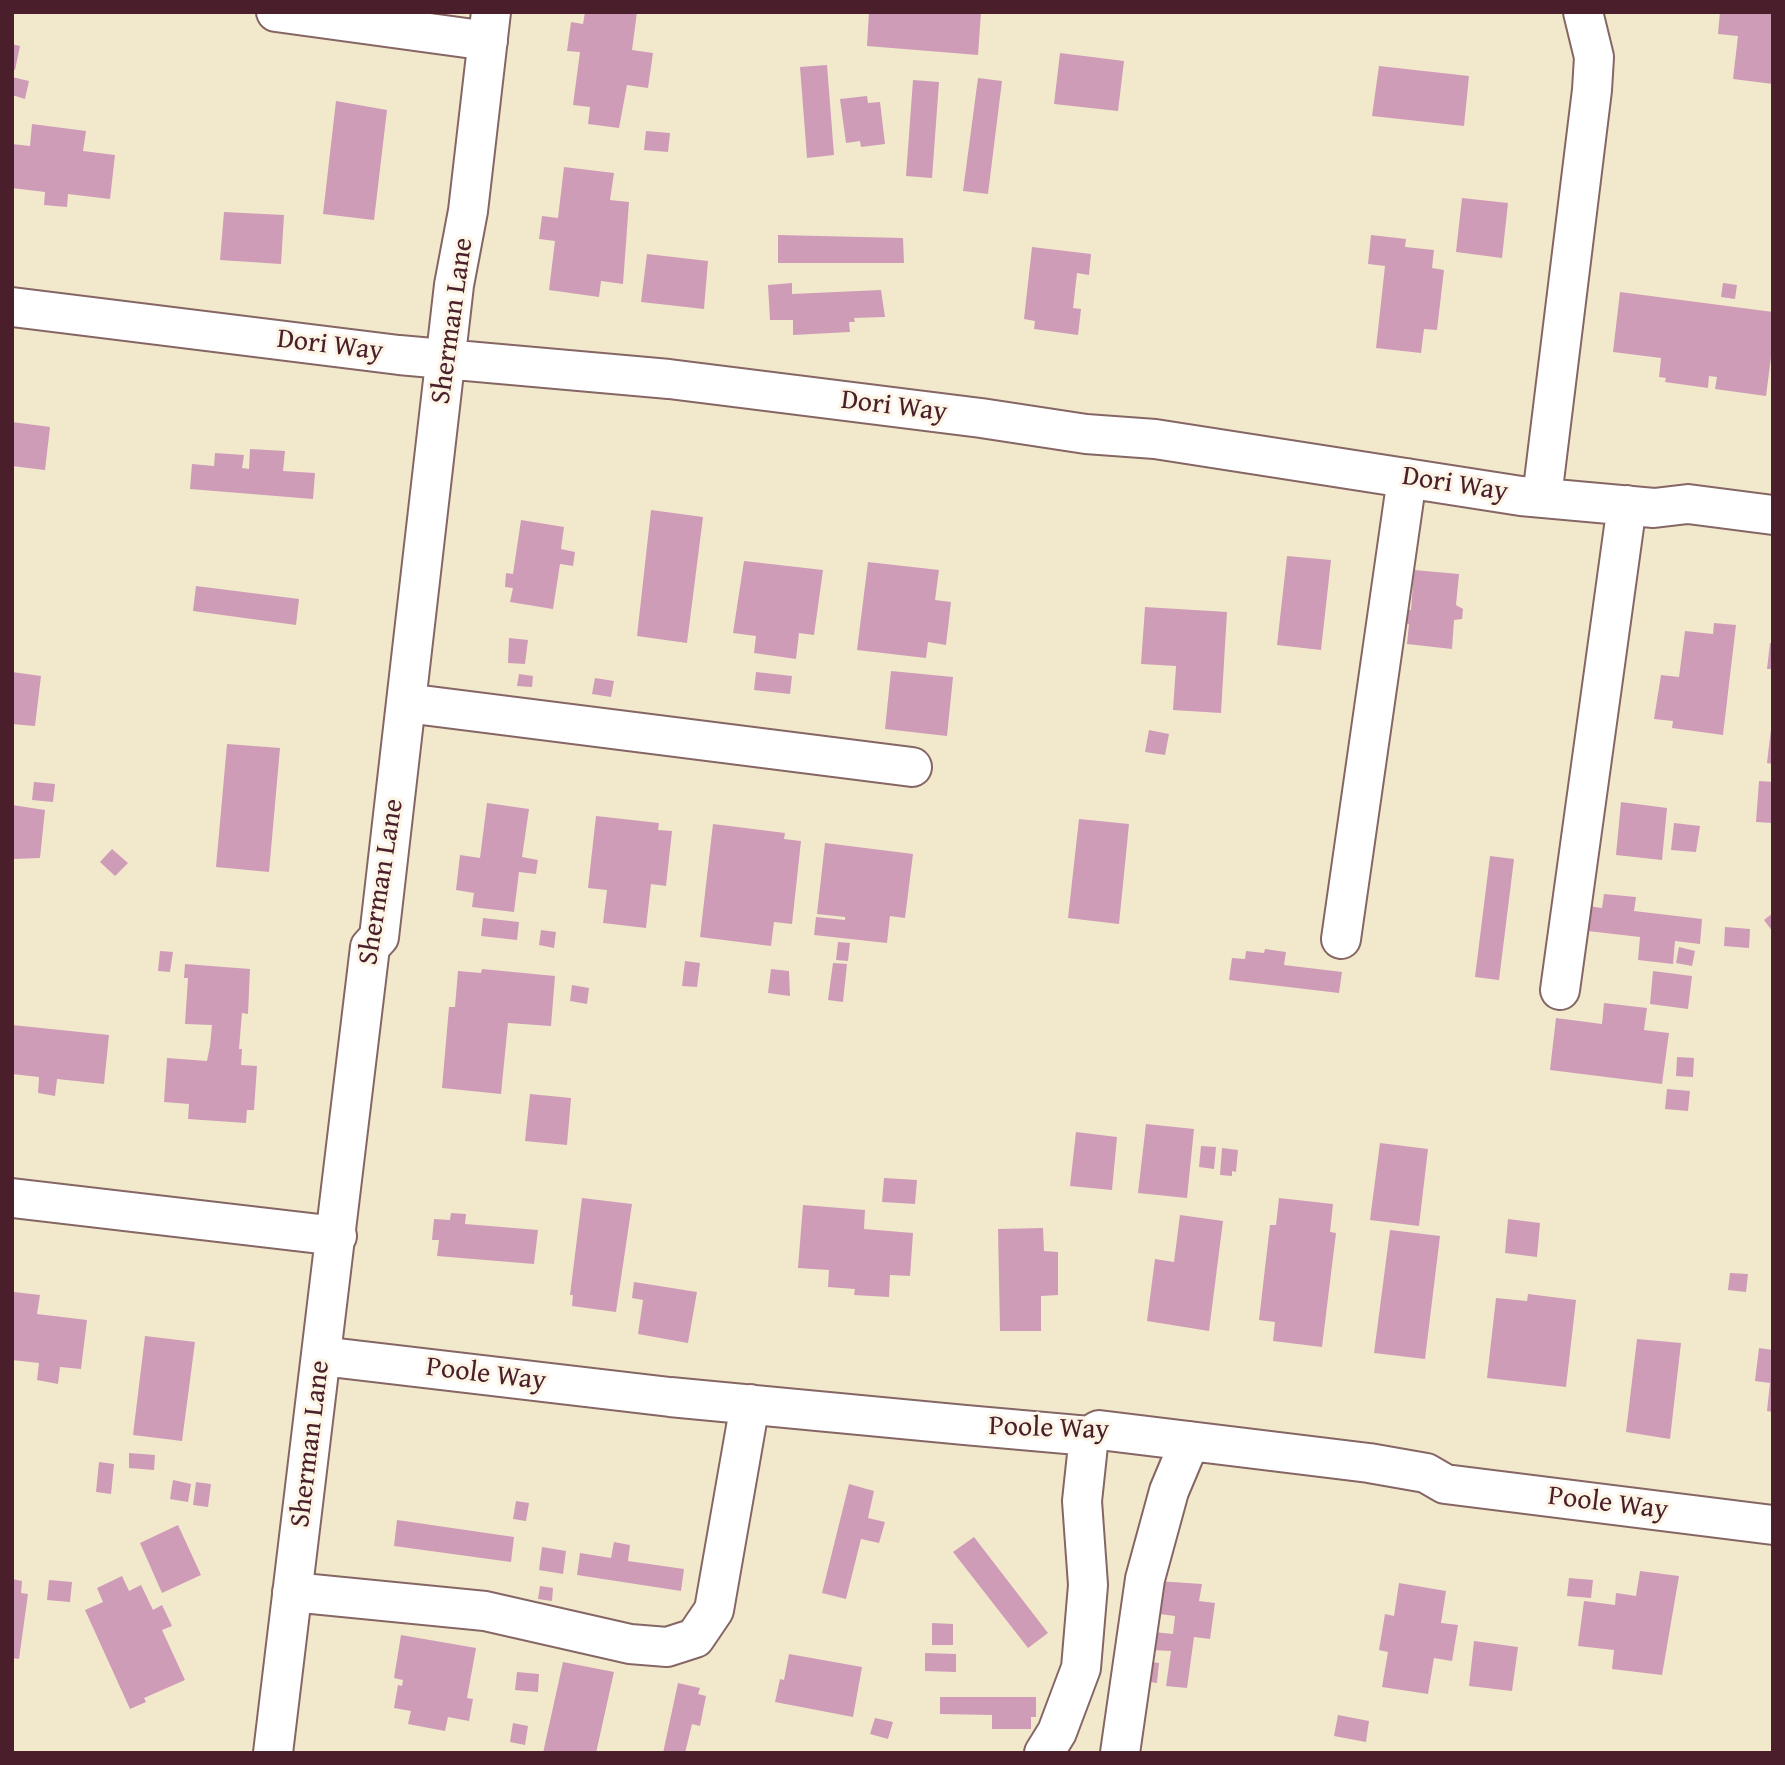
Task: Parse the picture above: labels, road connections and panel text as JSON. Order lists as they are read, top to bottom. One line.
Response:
{"streets":{"street":["Sherman Lane","Dori Way","Poole Way"]},"crossings":[["Sherman Lane","Dori Way"],["Sherman Lane","Poole Way"]]}
